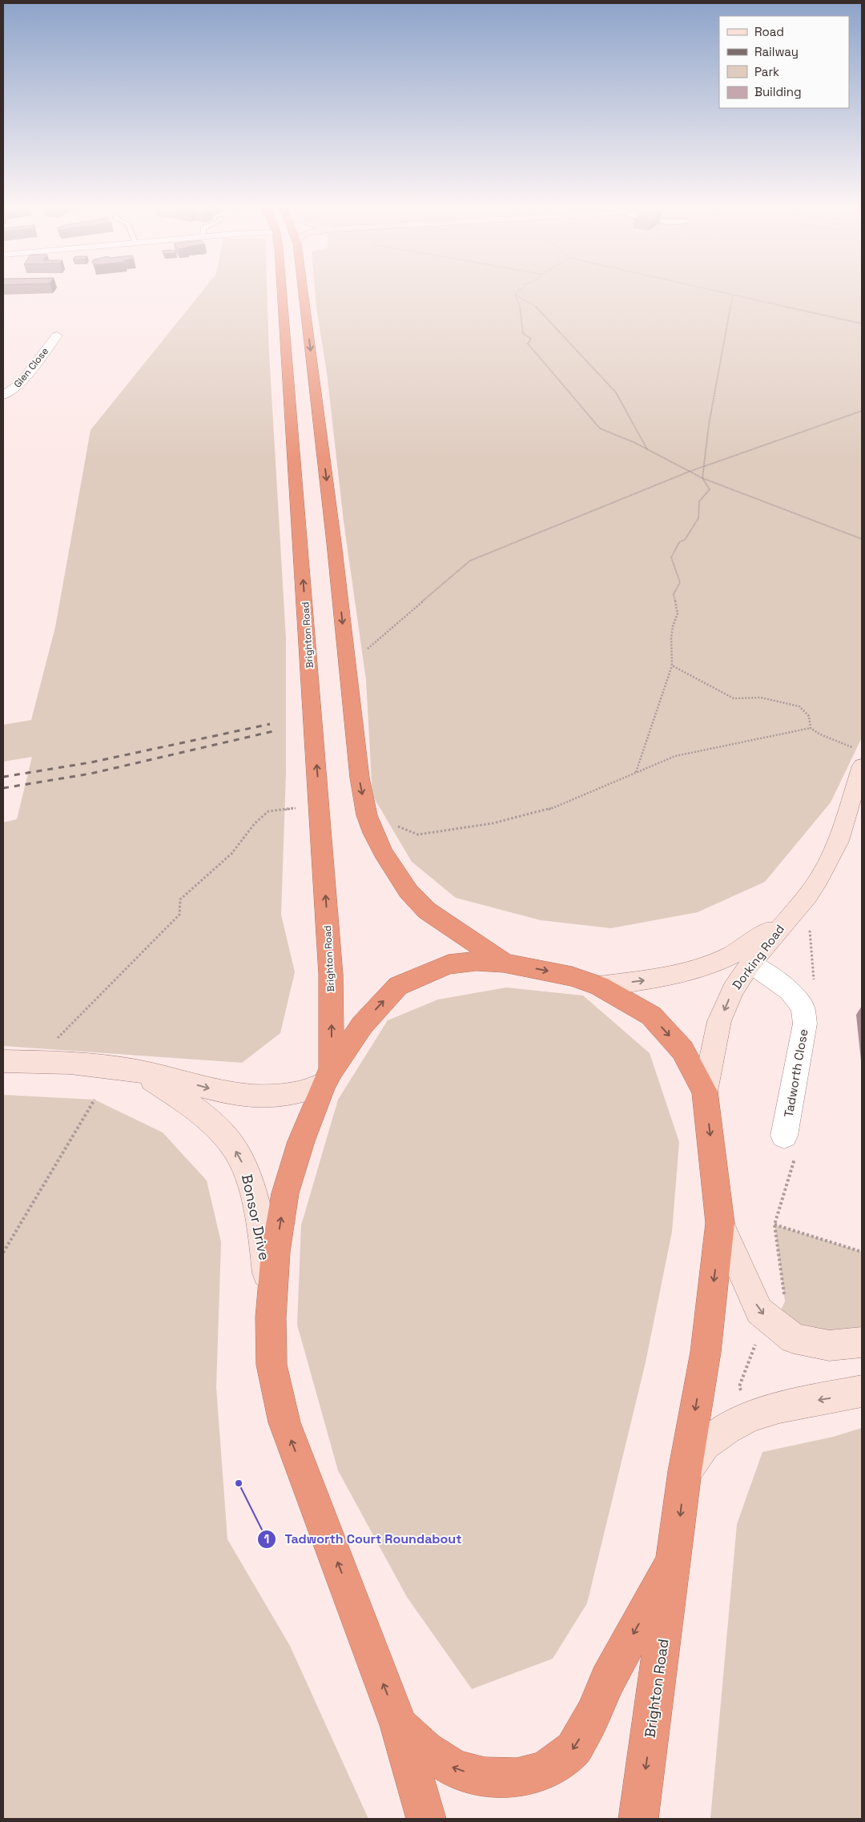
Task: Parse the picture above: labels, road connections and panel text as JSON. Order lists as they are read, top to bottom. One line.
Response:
{"streets":{"highway":["Brighton Road"],"main road":["Dorking Road","Bonsor Drive"],"street":["Glen Close","Tadworth Close"]},"crossings":[["Brighton Road","Dorking Road"],["Brighton Road","Bonsor Drive"],["Dorking Road","Tadworth Close"]],"places":["Tadworth Court Roundabout"],"legend":["Road","Railway","Park","Building"]}
